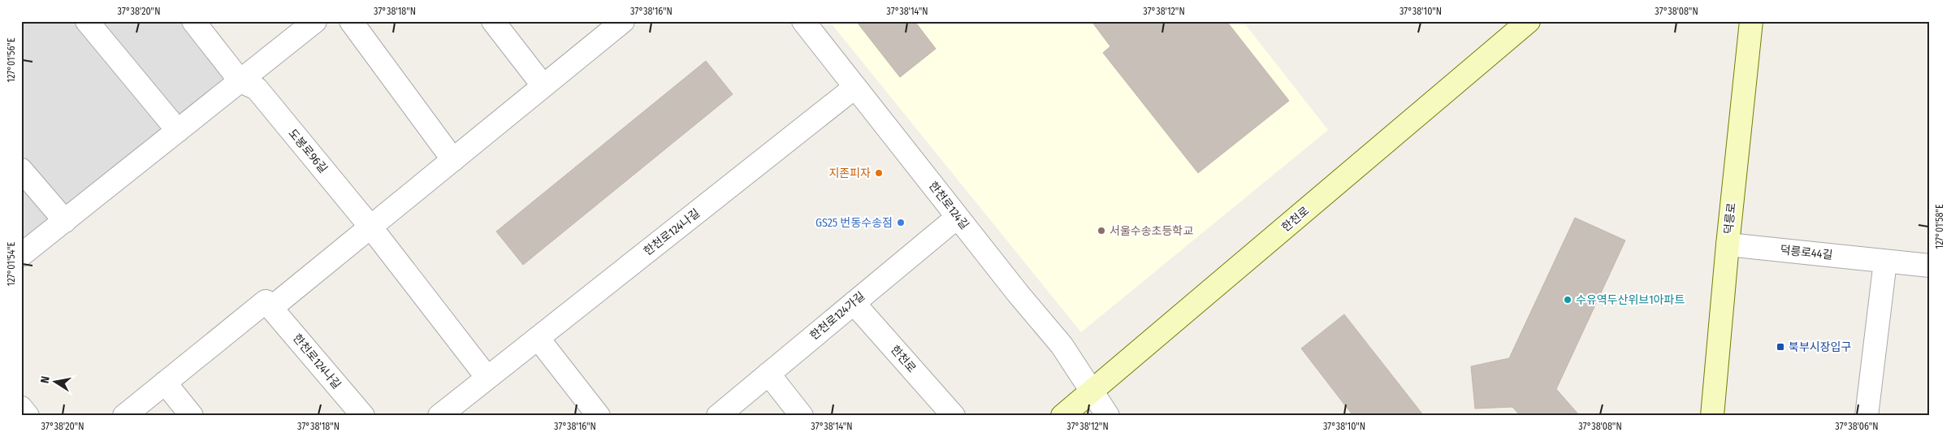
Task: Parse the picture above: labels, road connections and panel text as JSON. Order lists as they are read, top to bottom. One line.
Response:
{"streets":{"main road":["덕릉로","한천로"],"street":["도봉로96길","한천로124길","한천로124나길","덕릉로44길","한천로124가길"]},"crossings":[["한천로124길","한천로"],["한천로124길","한천로124나길"],["한천로124길","한천로124가길"],["덕릉로","덕릉로44길"],["한천로","한천로124가길"]],"places":{"other":["지존피자","GS25 번동수송점","서울수송초등학교","수유역두산위브1아파트"],"transit":["북부시장입구"]},"north":"left","coordinates":["37°38'20\"N","37°38'18\"N","37°38'16\"N","37°38'14\"N","37°38'12\"N","37°38'10\"N","37°38'08\"N","127°01'56\"E","127°01'58\"E","127°01'54\"E","37°38'06\"N"]}
